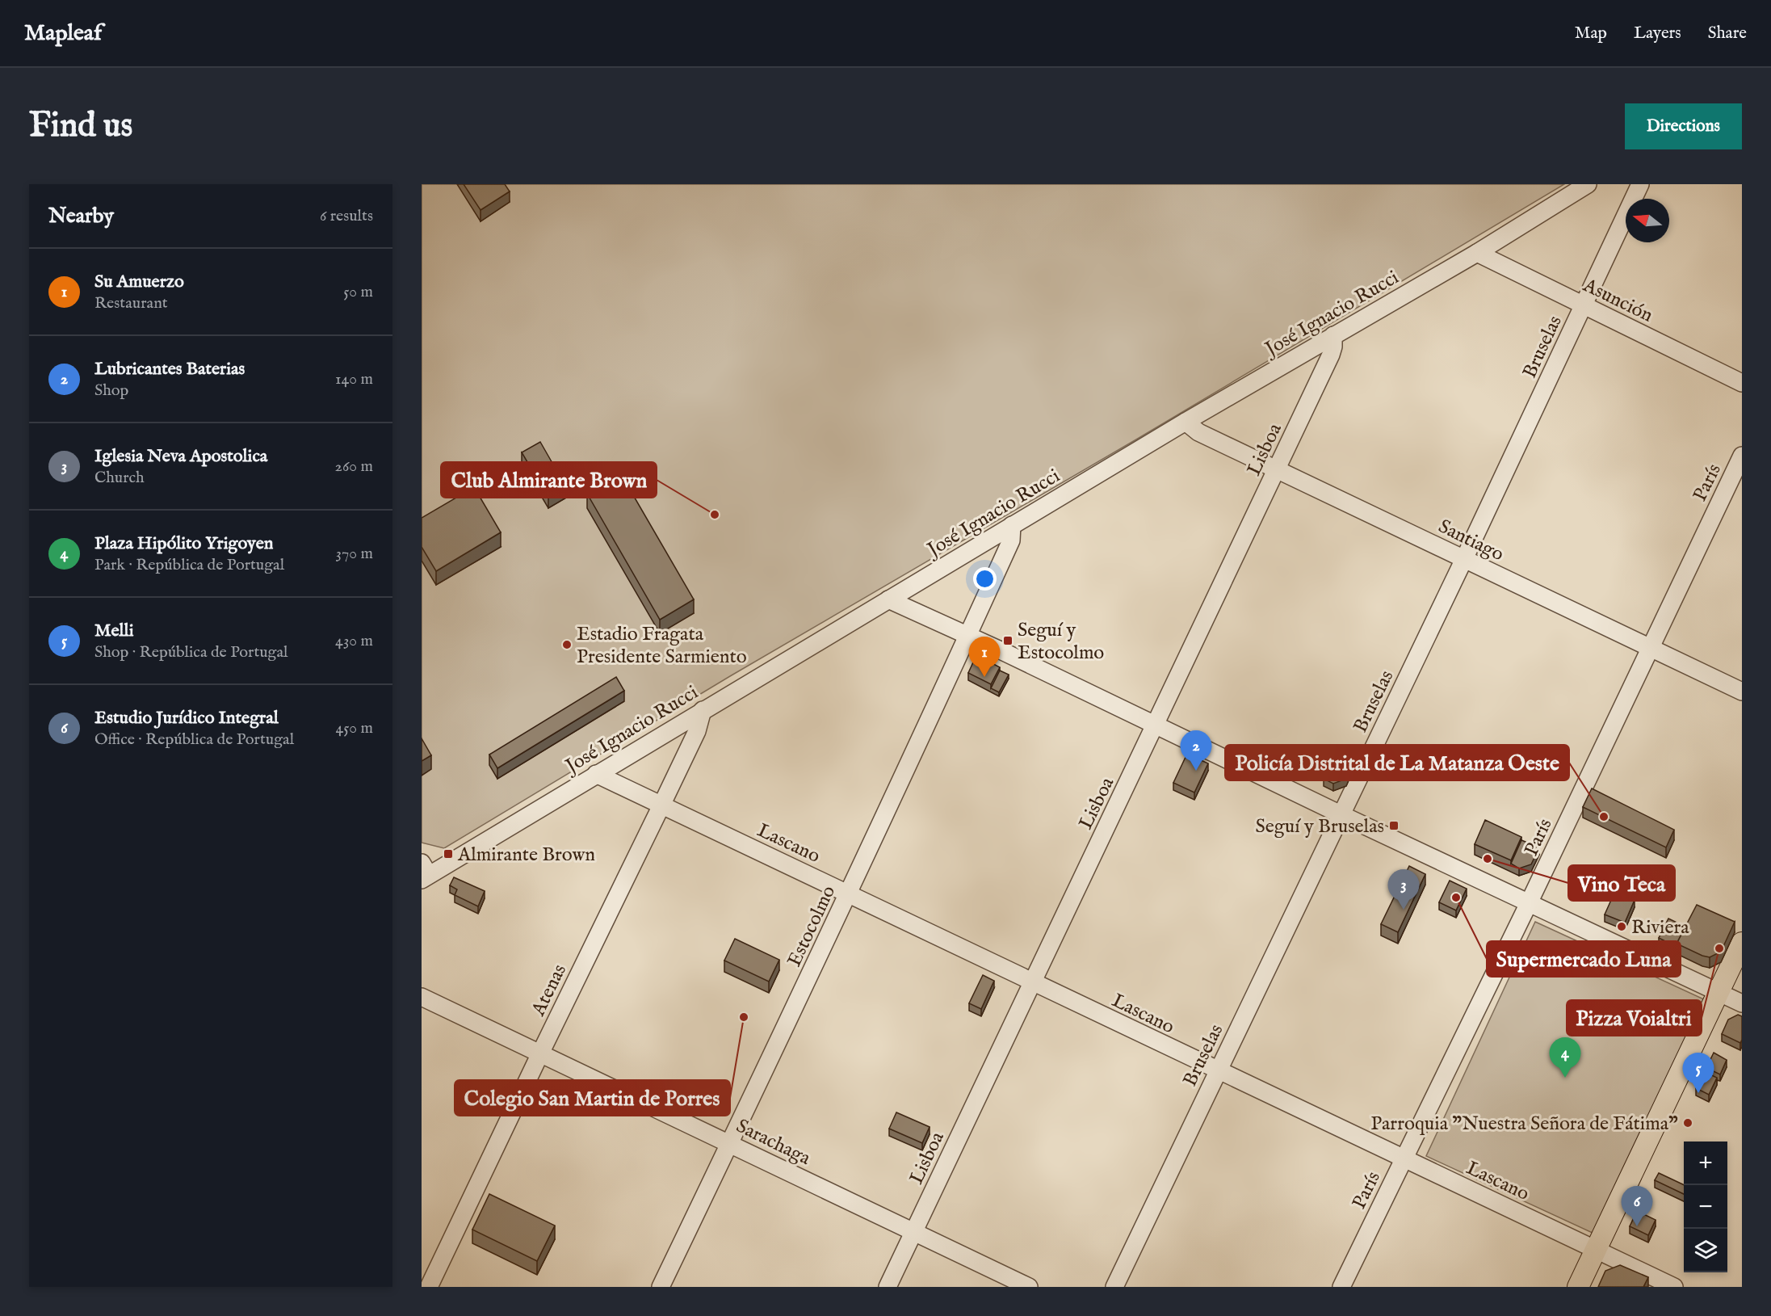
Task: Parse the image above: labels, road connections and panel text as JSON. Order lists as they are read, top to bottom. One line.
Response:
{"streets":{"street":["Asunción","José Ignacio Rucci","Bruselas","Lisboa","París","Santiago","Lascano","Estocolmo","Atenas","Sarachaga"]},"crossings":[["Asunción","José Ignacio Rucci"],["Asunción","Bruselas"],["José Ignacio Rucci","Lisboa"],["José Ignacio Rucci","Santiago"],["José Ignacio Rucci","Lascano"],["José Ignacio Rucci","Estocolmo"],["José Ignacio Rucci","Atenas"],["Bruselas","Santiago"],["Bruselas","Lascano"],["Lisboa","Santiago"],["Lisboa","Lascano"],["Lisboa","Sarachaga"],["París","Santiago"],["París","Lascano"],["Lascano","Estocolmo"],["Lascano","Atenas"],["Estocolmo","Sarachaga"],["Atenas","Sarachaga"]],"places":{"other":["Club Almirante Brown","Estadio Fragata Presidente Sarmiento","Policía Distrital de La Matanza Oeste","Vino Teca","Supermercado Luna","Riviera","Pizza Voialtri","Colegio San Martin de Porres","Parroquia \"Nuestra Señora de Fátima\""],"transit":["Seguí y Estocolmo","Seguí y Bruselas","Almirante Brown"]},"north":"left","page":{"header":"Mapleaf","nav":["Map","Layers","Share"],"buttons":"Directions","title":"Find us","heading":["Nearby","6 results"],"list":[{"mark":"1","name":"Su Amuerzo","note":"Restaurant","value":"50 m"},{"mark":"2","name":"Lubricantes Baterias","note":"Shop","value":"140 m"},{"mark":"3","name":"Iglesia Neva Apostolica","note":"Church","value":"260 m"},{"mark":"4","name":"Plaza Hipólito Yrigoyen","note":"Park · República de Portugal","value":"370 m"},{"mark":"5","name":"Melli","note":"Shop · República de Portugal","value":"430 m"},{"mark":"6","name":"Estudio Jurídico Integral","note":"Office · República de Portugal","value":"450 m"}],"pins":["1","2","3","4","5","6"],"map_buttons":["+","−"]}}
